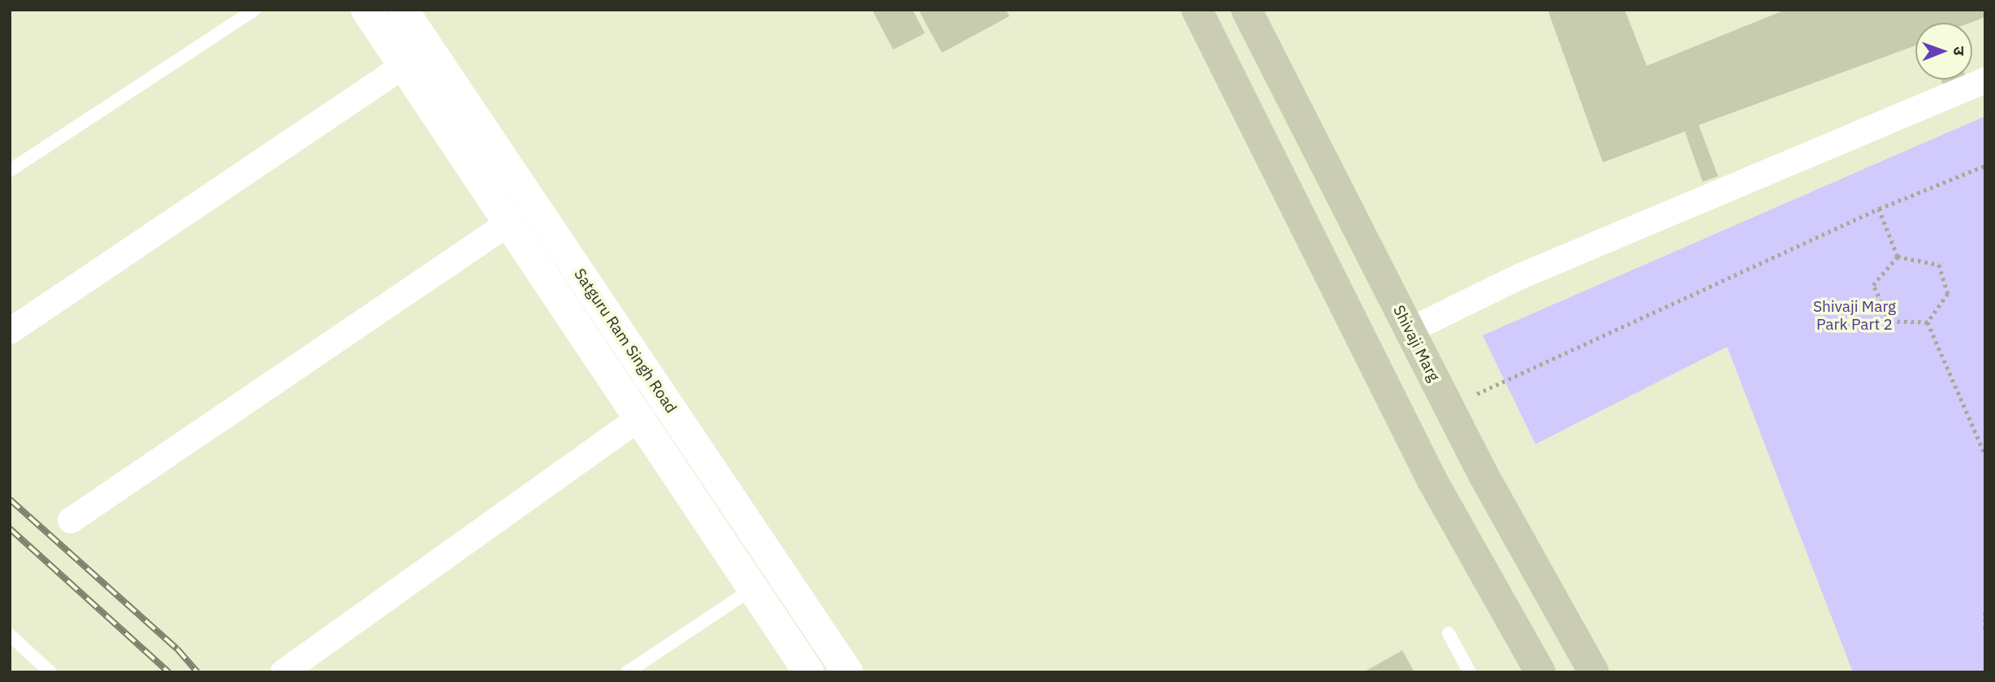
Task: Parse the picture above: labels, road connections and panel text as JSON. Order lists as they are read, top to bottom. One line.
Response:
{"streets":{"main road":["Shivaji Marg"],"street":["Satguru Ram Singh Road"]},"parks":["Shivaji Marg Park Part 2"],"north":"right"}
